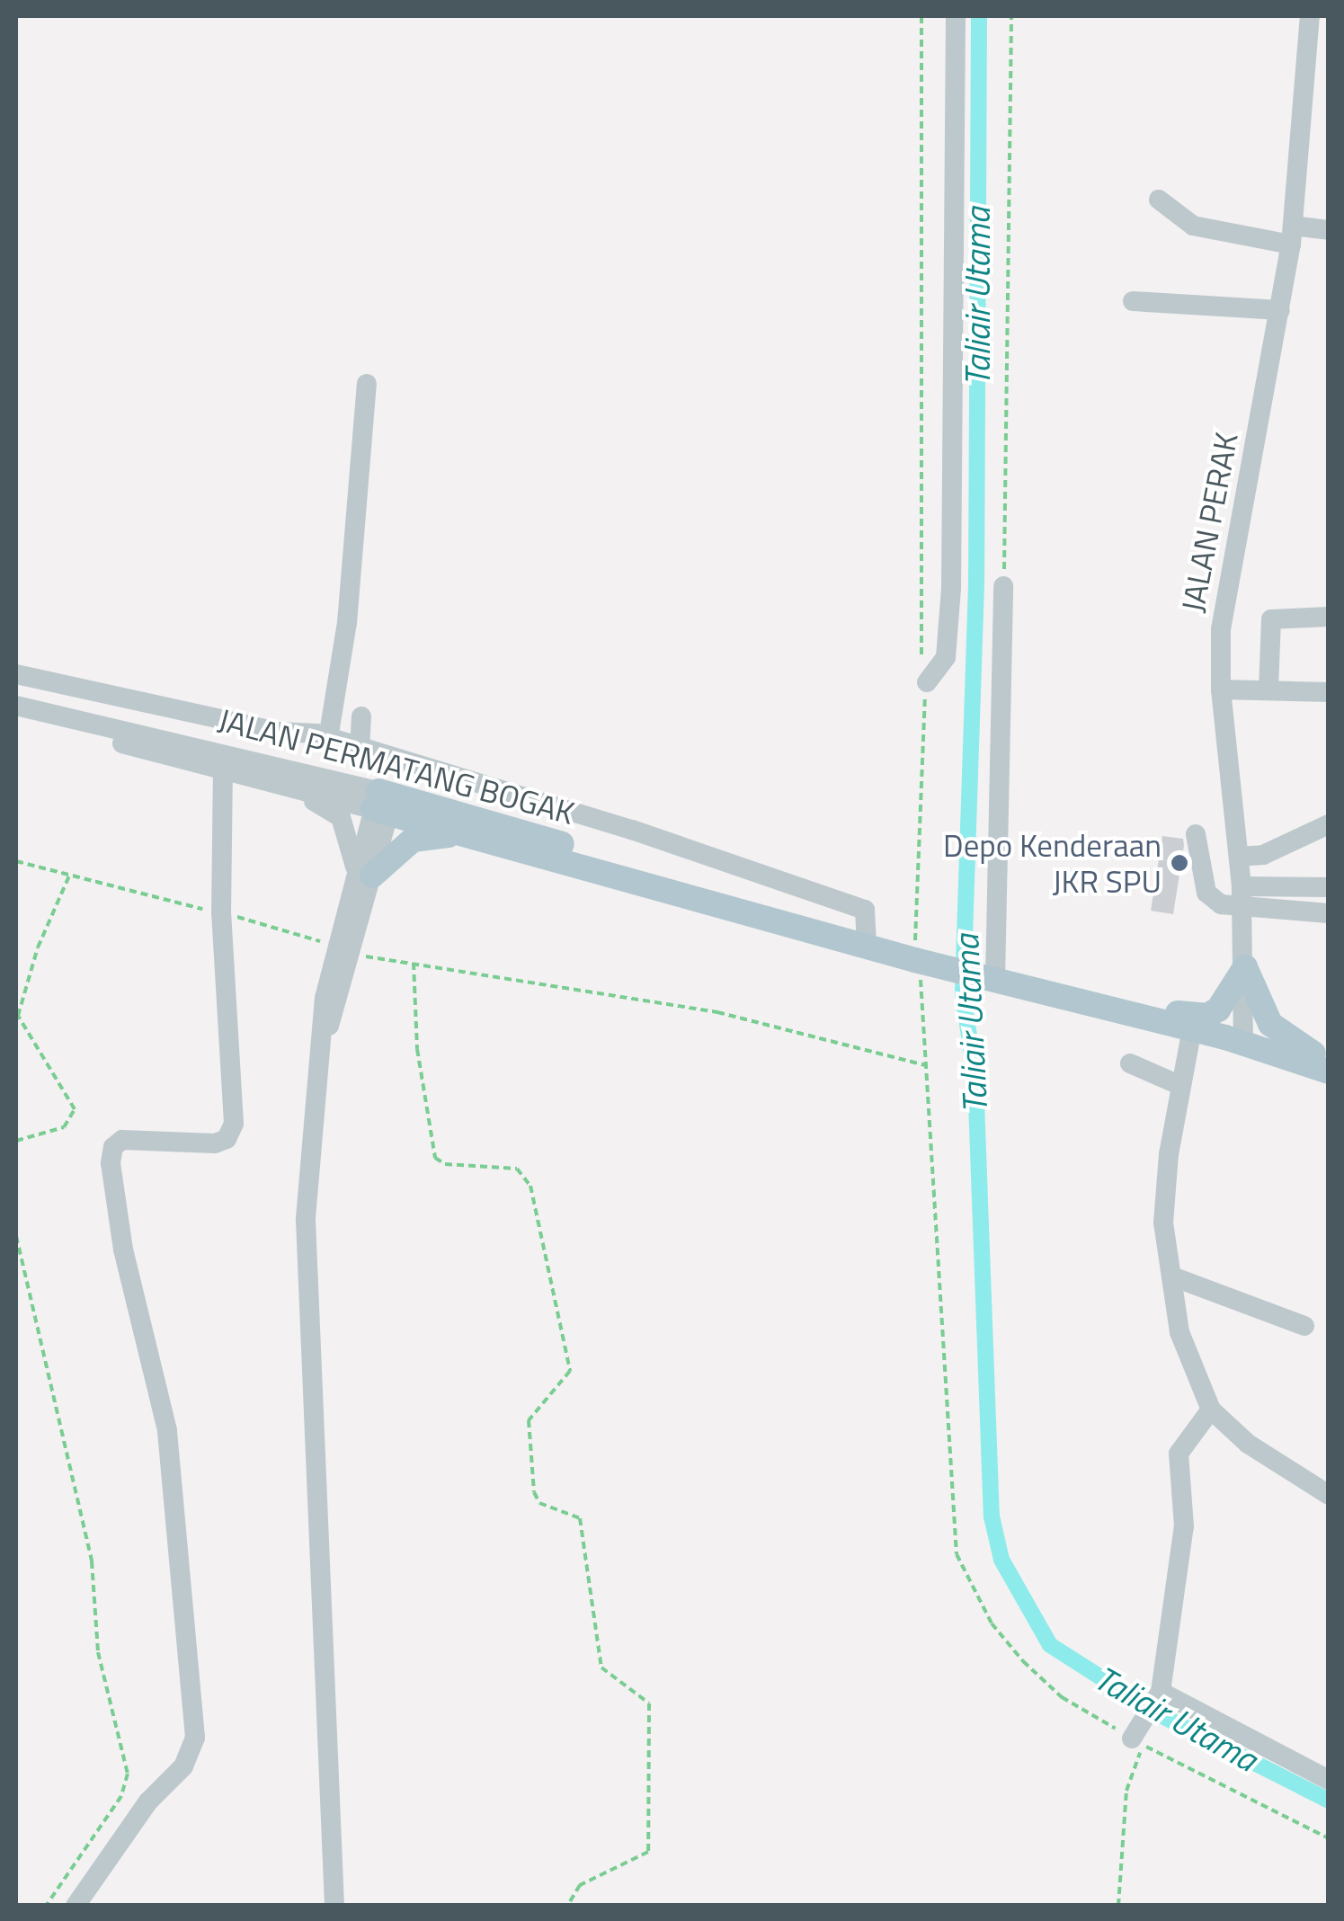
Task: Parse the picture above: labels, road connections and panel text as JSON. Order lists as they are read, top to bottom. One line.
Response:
{"streets":{"main road":["JALAN PERMATANG BOGAK"],"street":["JALAN PERAK"]},"crossings":[["JALAN PERAK","JALAN PERMATANG BOGAK"]],"water":["Taliair Utama"],"places":["Depo Kenderaan JKR SPU"]}
